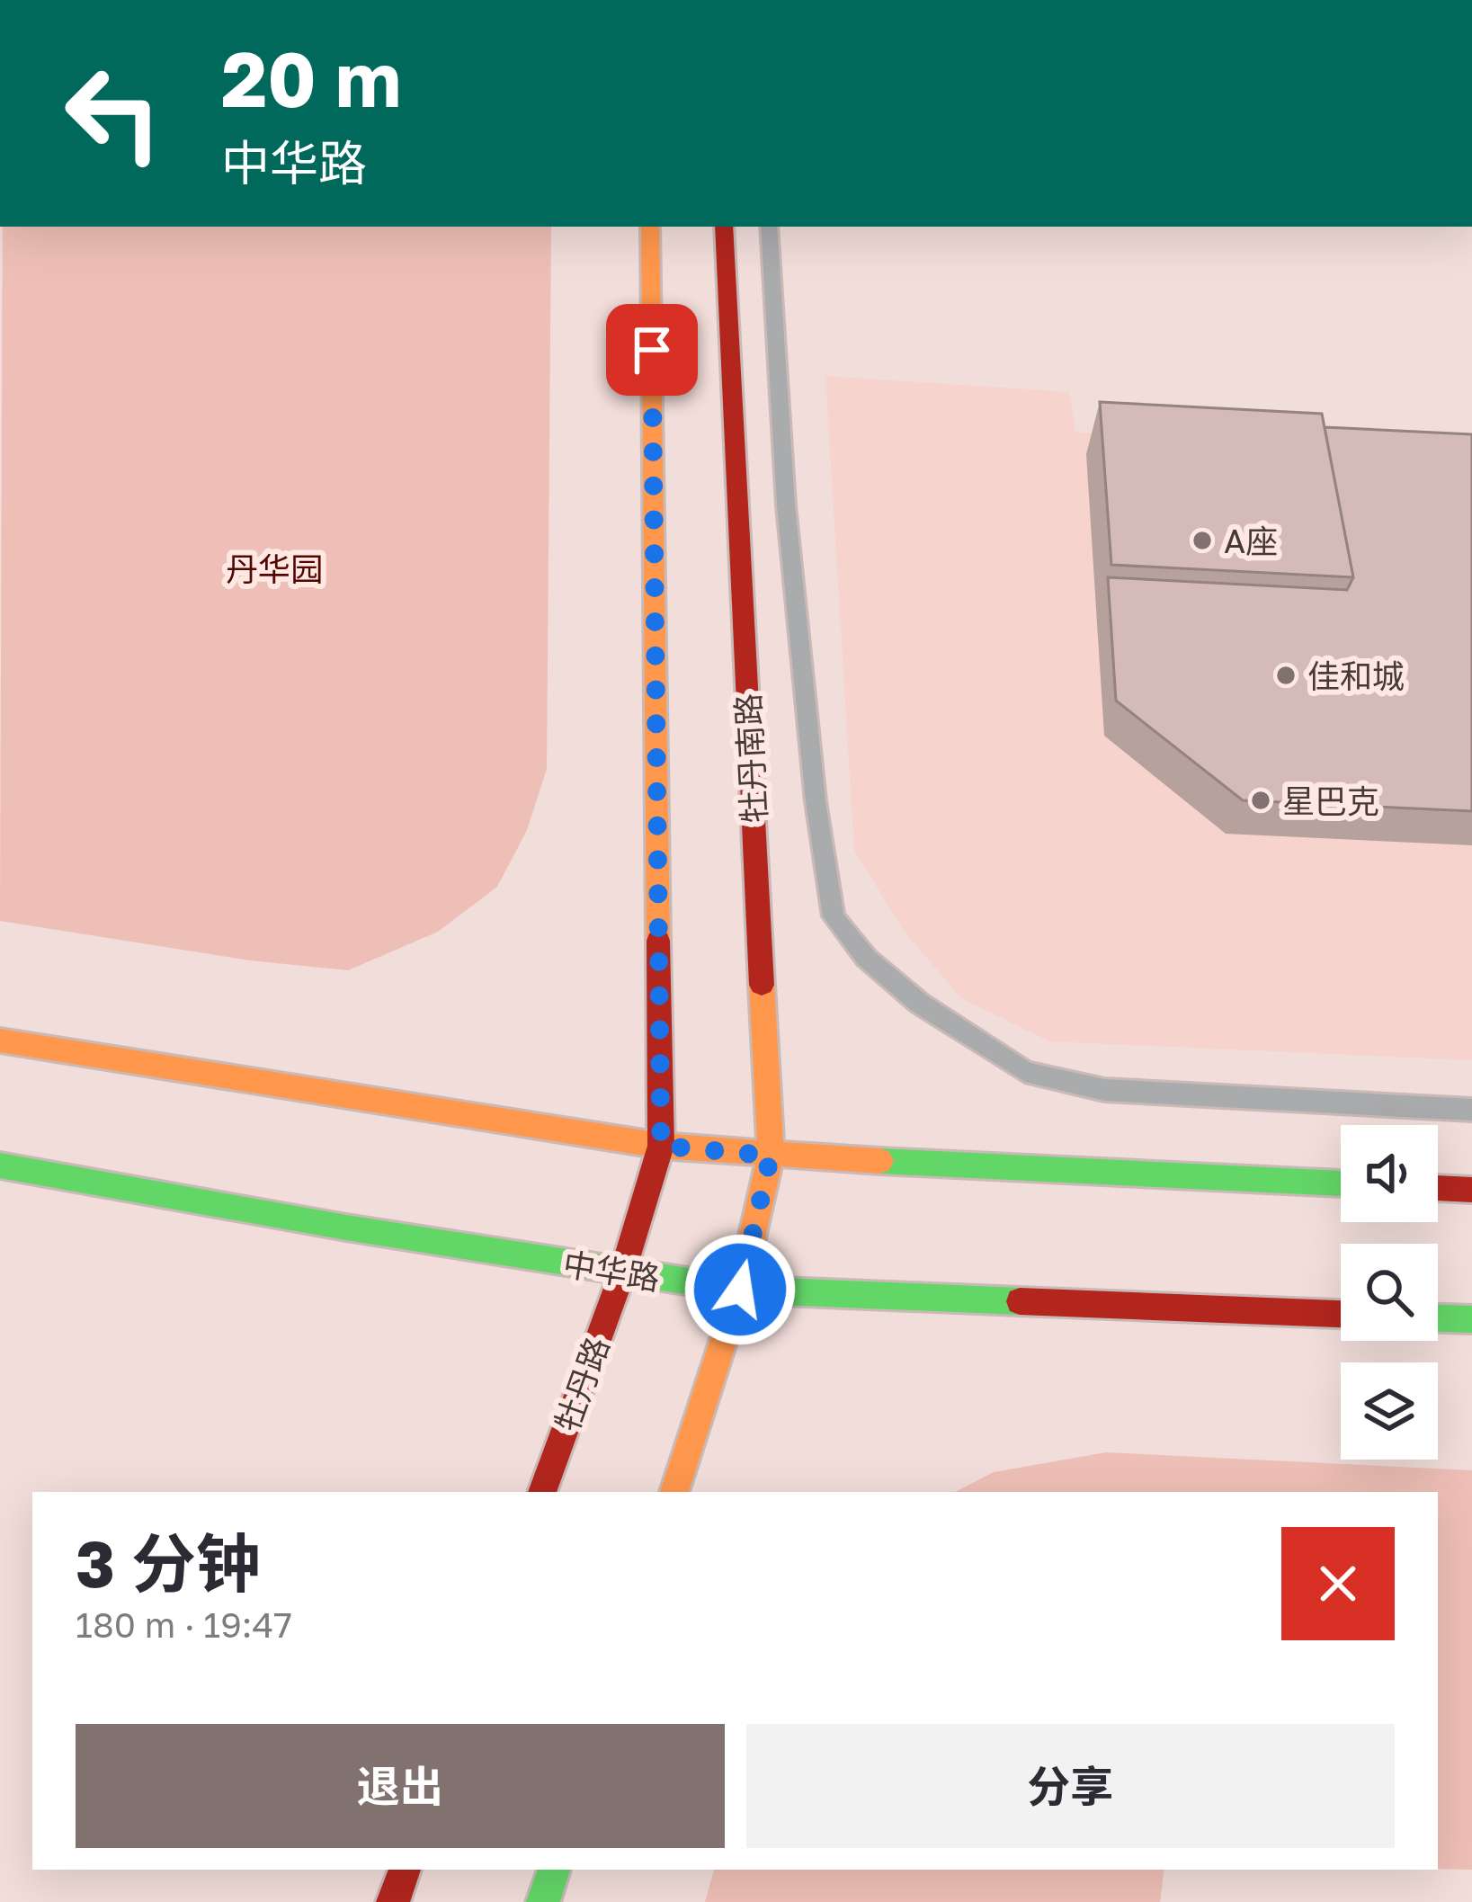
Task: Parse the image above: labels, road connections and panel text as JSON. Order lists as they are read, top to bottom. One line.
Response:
{"streets":{"main road":["牡丹南路","中华路","牡丹路"]},"crossings":[["牡丹南路","中华路"],["中华路","牡丹路"]],"parks":["丹华园"],"places":["A座","佳和城","星巴克"],"page":{"turn":["20 m","中华路"],"heading":["3 分钟","180 m · 19:47"],"buttons":["退出","分享"]}}
